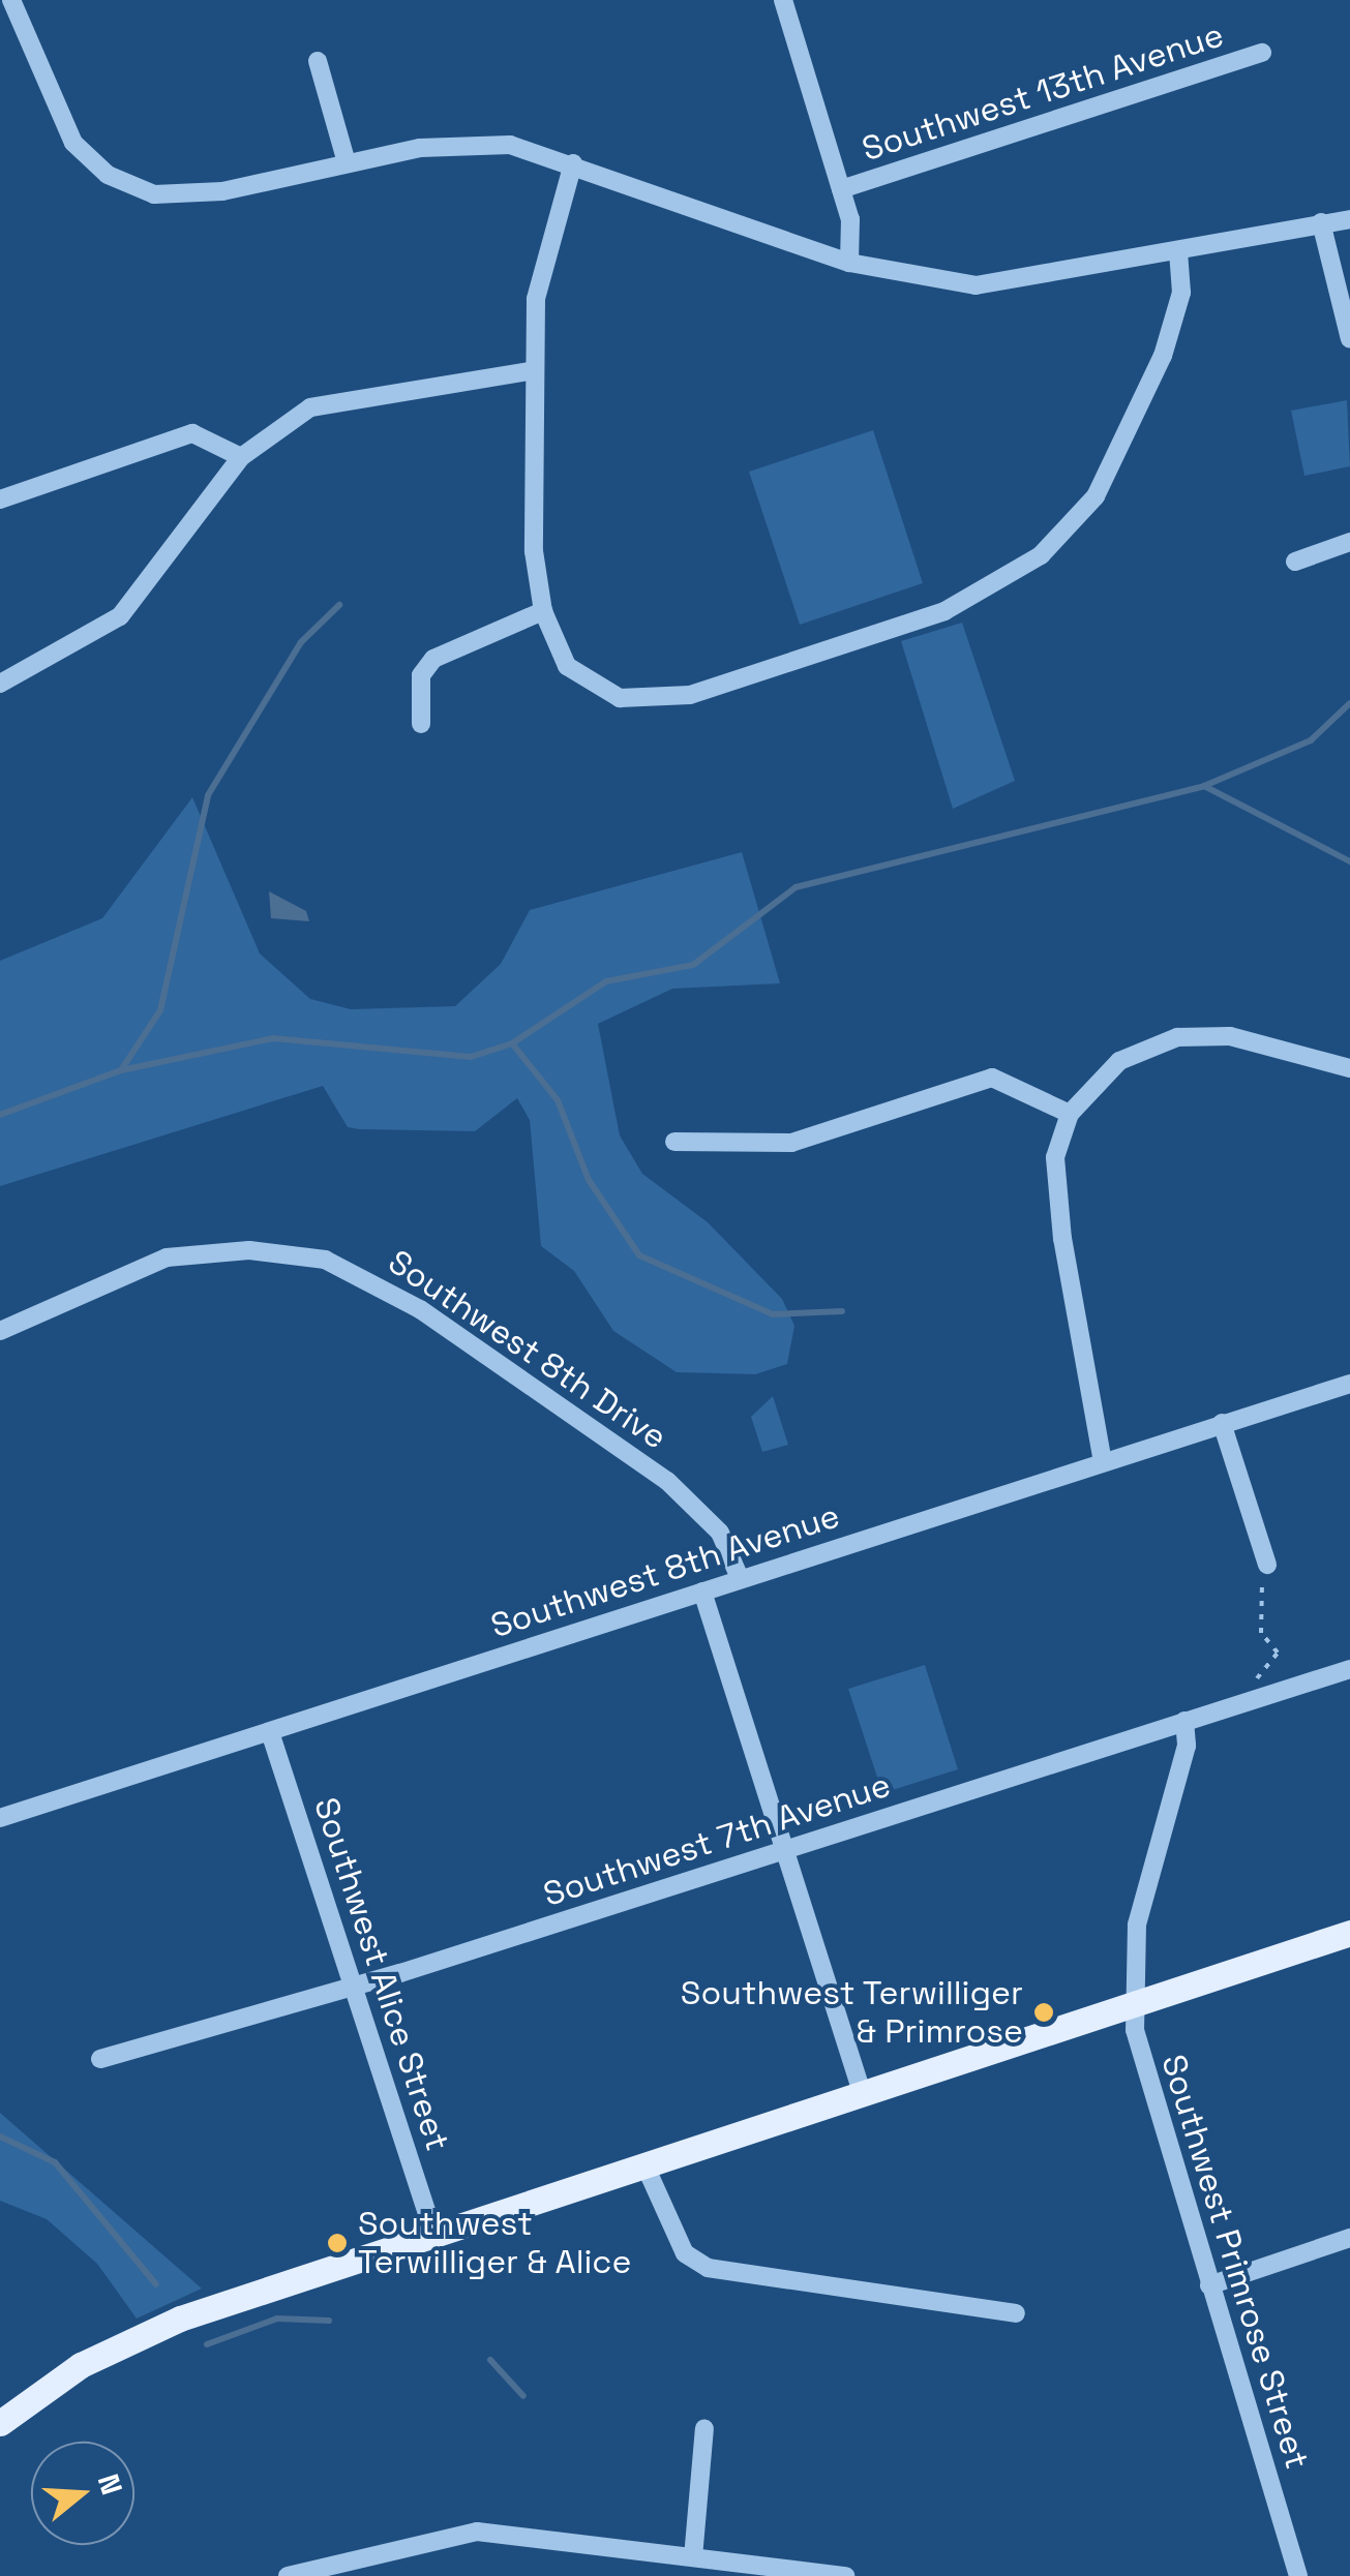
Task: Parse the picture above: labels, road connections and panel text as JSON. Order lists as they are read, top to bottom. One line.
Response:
{"streets":{"street":["Southwest 13th Avenue","Southwest 8th Drive","Southwest 8th Avenue","Southwest 7th Avenue","Southwest Alice Street","Southwest Primrose Street"]},"crossings":[["Southwest 8th Drive","Southwest 8th Avenue"],["Southwest 8th Avenue","Southwest Alice Street"],["Southwest 7th Avenue","Southwest Alice Street"],["Southwest 7th Avenue","Southwest Primrose Street"]],"places":["Southwest Terwilliger & Primrose","Southwest Terwilliger & Alice"],"north":"right"}
